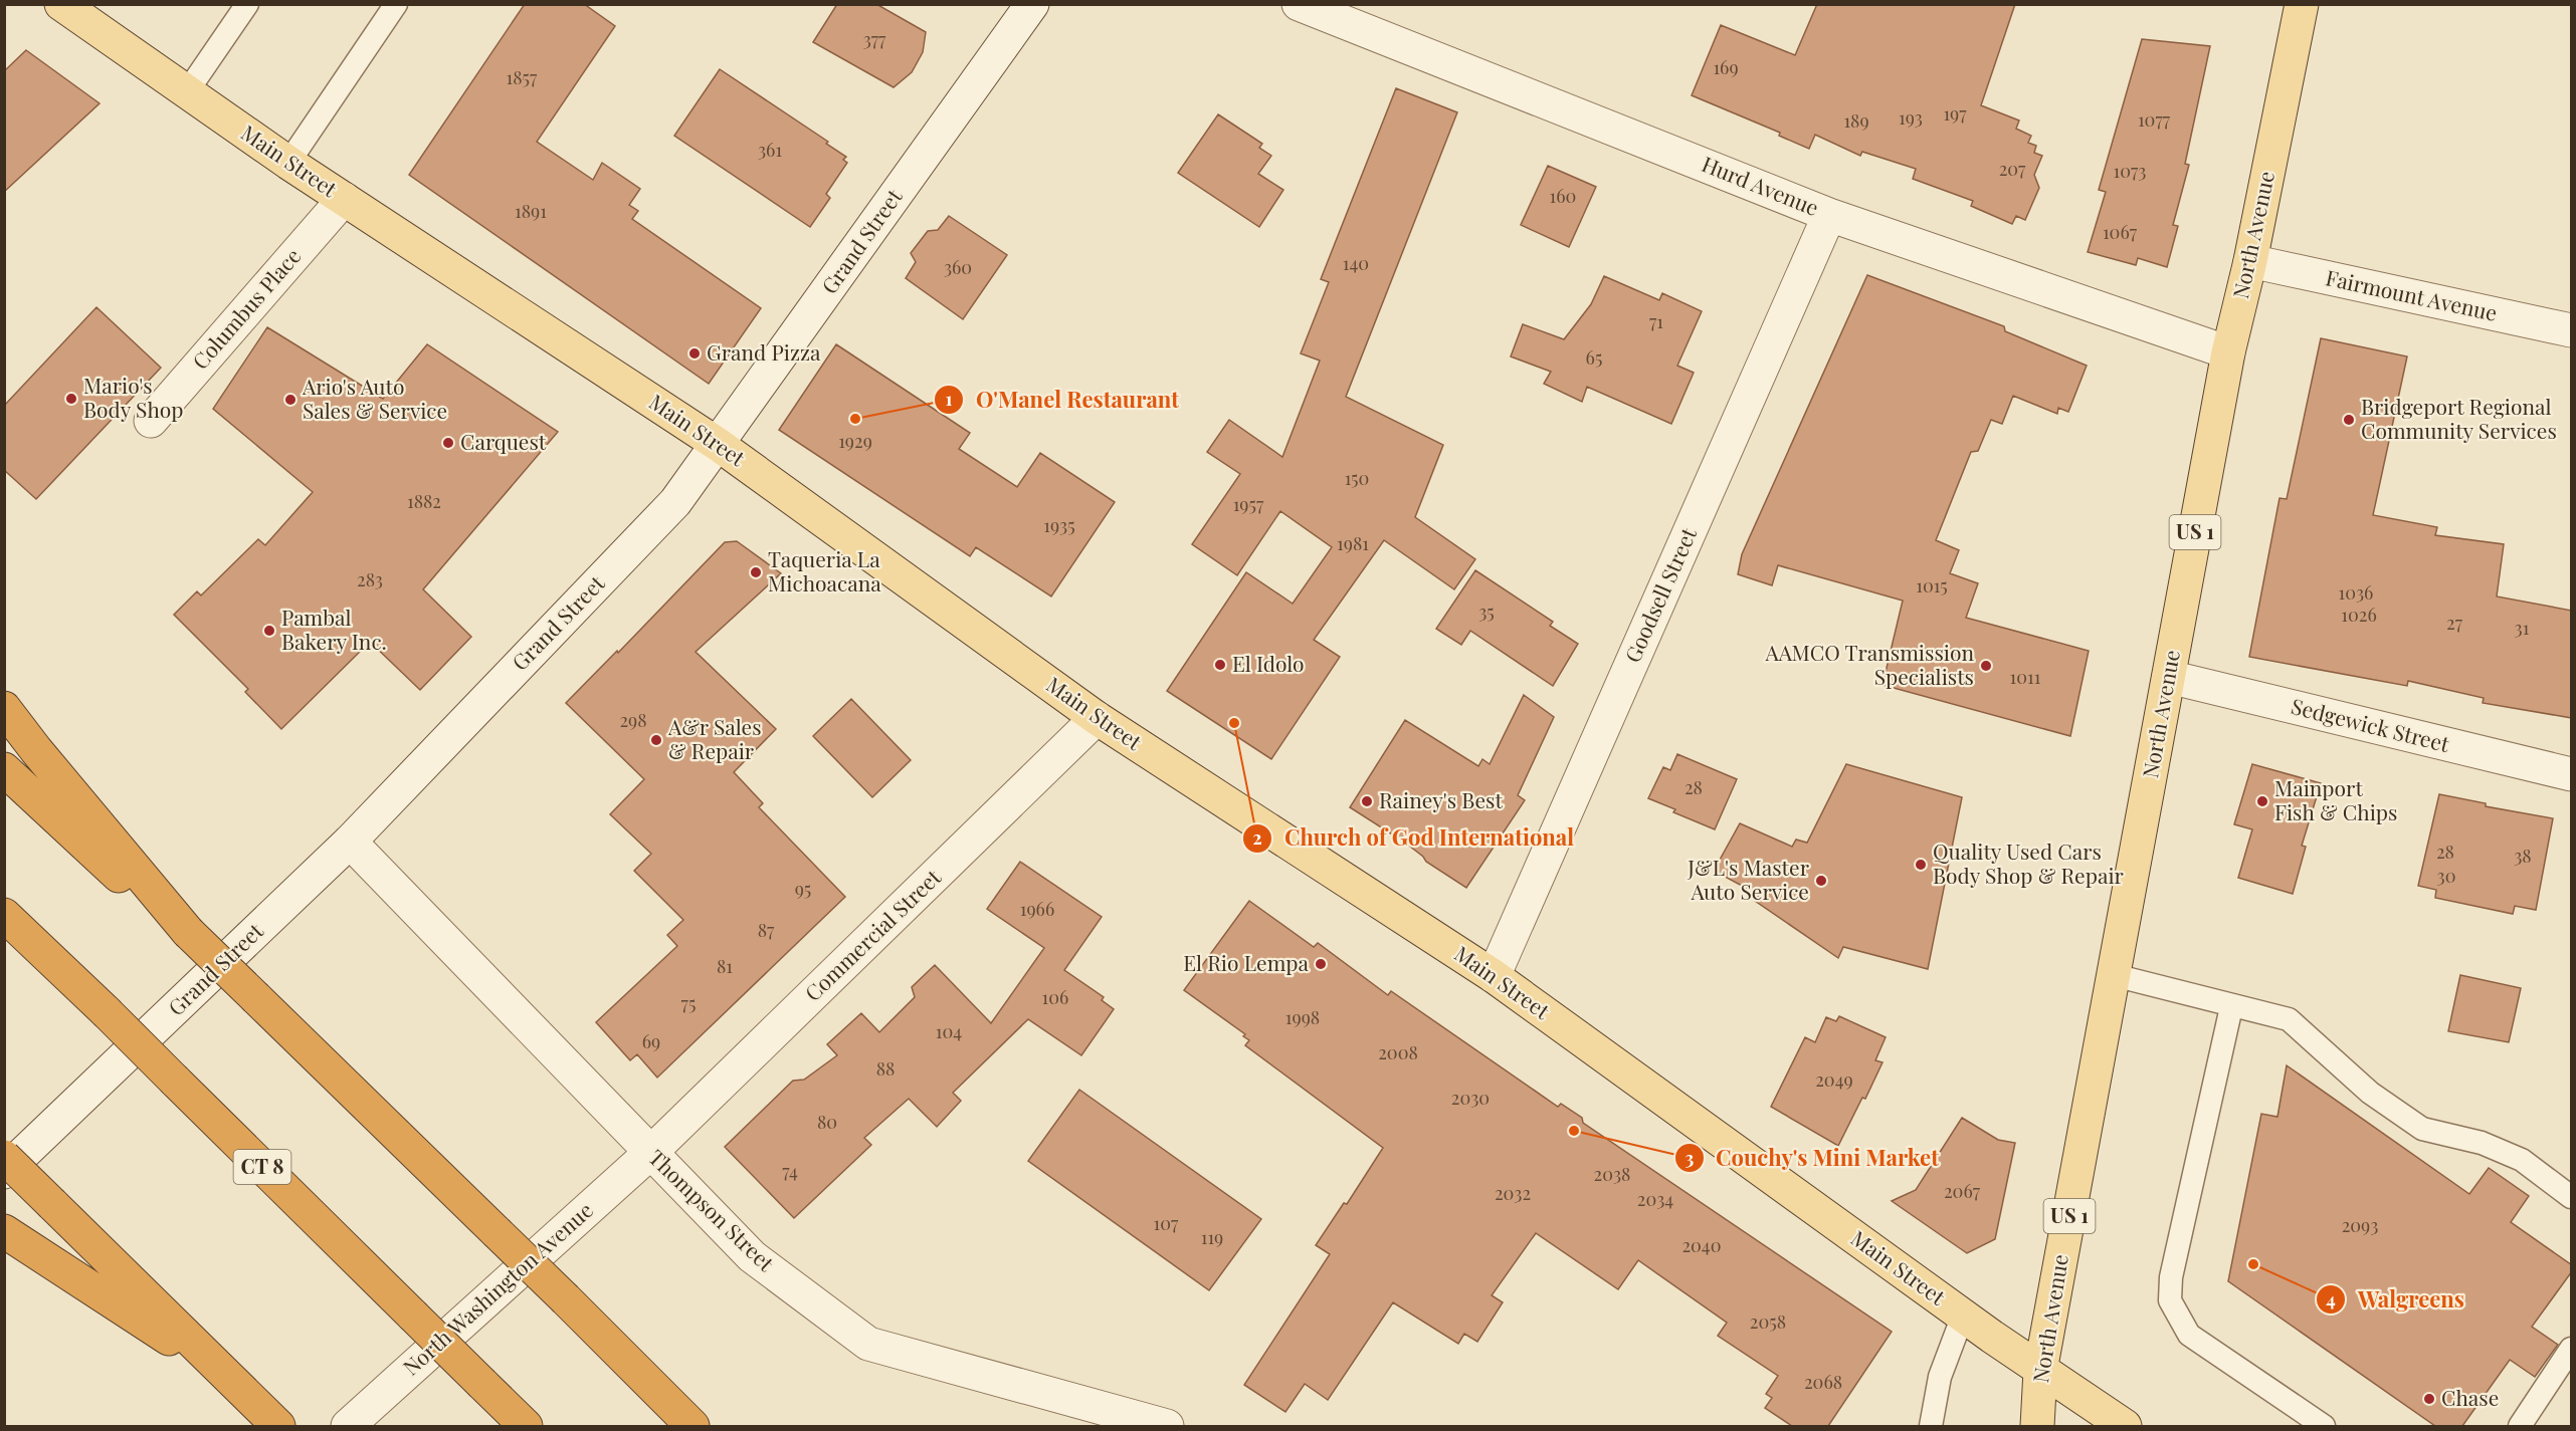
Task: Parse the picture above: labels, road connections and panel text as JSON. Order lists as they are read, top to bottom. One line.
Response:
{"streets":{"highway":["CT 8"],"main road":["Main Street","North Avenue","US 1"],"street":["Hurd Avenue","Grand Street","Fairmount Avenue","Columbus Place","Goodsell Street","Sedgewick Street","Commercial Street","Thompson Street","North Washington Avenue"]},"crossings":[["Main Street","North Avenue"],["Main Street","Grand Street"],["Main Street","Columbus Place"],["Main Street","Goodsell Street"],["Main Street","Commercial Street"],["Hurd Avenue","North Avenue"],["Hurd Avenue","Goodsell Street"],["North Avenue","Fairmount Avenue"],["North Avenue","Sedgewick Street"],["Grand Street","Thompson Street"],["Commercial Street","Thompson Street"],["Commercial Street","North Washington Avenue"],["Thompson Street","North Washington Avenue"]],"places":["Grand Pizza","Mario's Body Shop","Ario's Auto Sales & Service","O'Manel Restaurant","Bridgeport Regional Community Services","Carquest","Taqueria La Michoacana","Pambal Bakery Inc.","El Idolo","AAMCO Transmission Specialists","Church of God International","A&r Sales & Repair","Rainey's Best","Mainport Fish & Chips","Quality Used Cars Body Shop & Repair","J&L's Master Auto Service","El Rio Lempa","Couchy's Mini Market","Walgreens","Chase"],"house_numbers":["377","169","1857","197","193","1077","189","361","207","1073","160","1891","1067","140","360","71","65","1929","150","1882","1957","1935","1981","283","1015","1036","35","1026","27","31","1011","298","28","28","38","30","95","1966","87","81","106","75","1998","104","69","2008","88","2049","2030","80","74","2038","2067","2032","2034","107","2093","119","2040","2058","2068"]}
